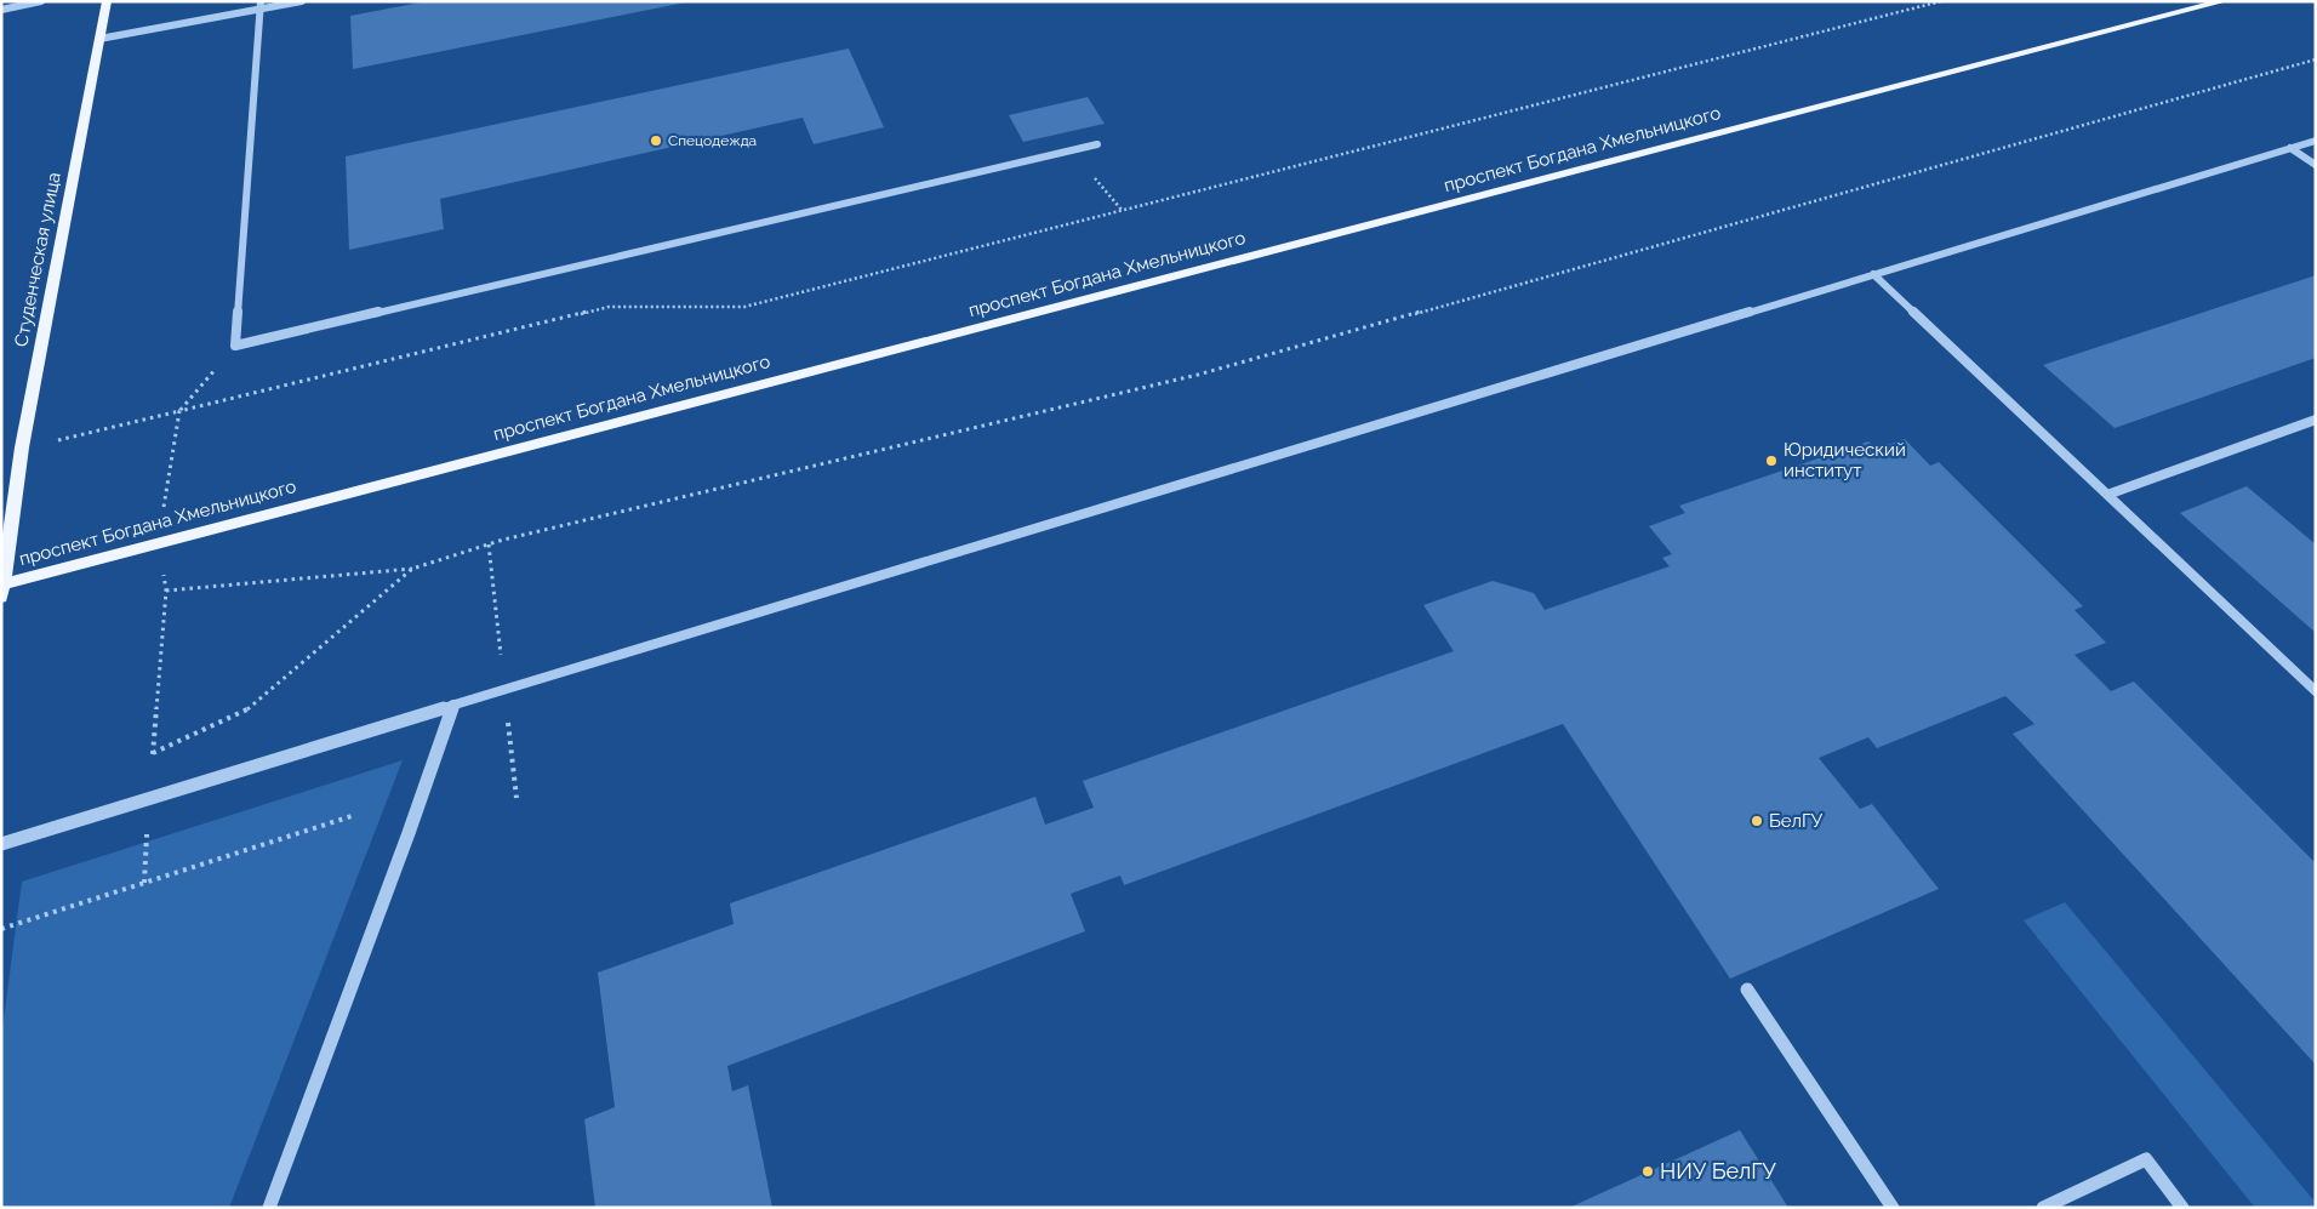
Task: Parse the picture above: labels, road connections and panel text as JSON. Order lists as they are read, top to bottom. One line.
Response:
{"streets":{"main road":["проспект Богдана Хмельницкого","Студенческая улица"]},"crossings":[["проспект Богдана Хмельницкого","Студенческая улица"]],"places":["Спецодежда","Юридический институт","БелГУ","НИУ БелГУ"]}
